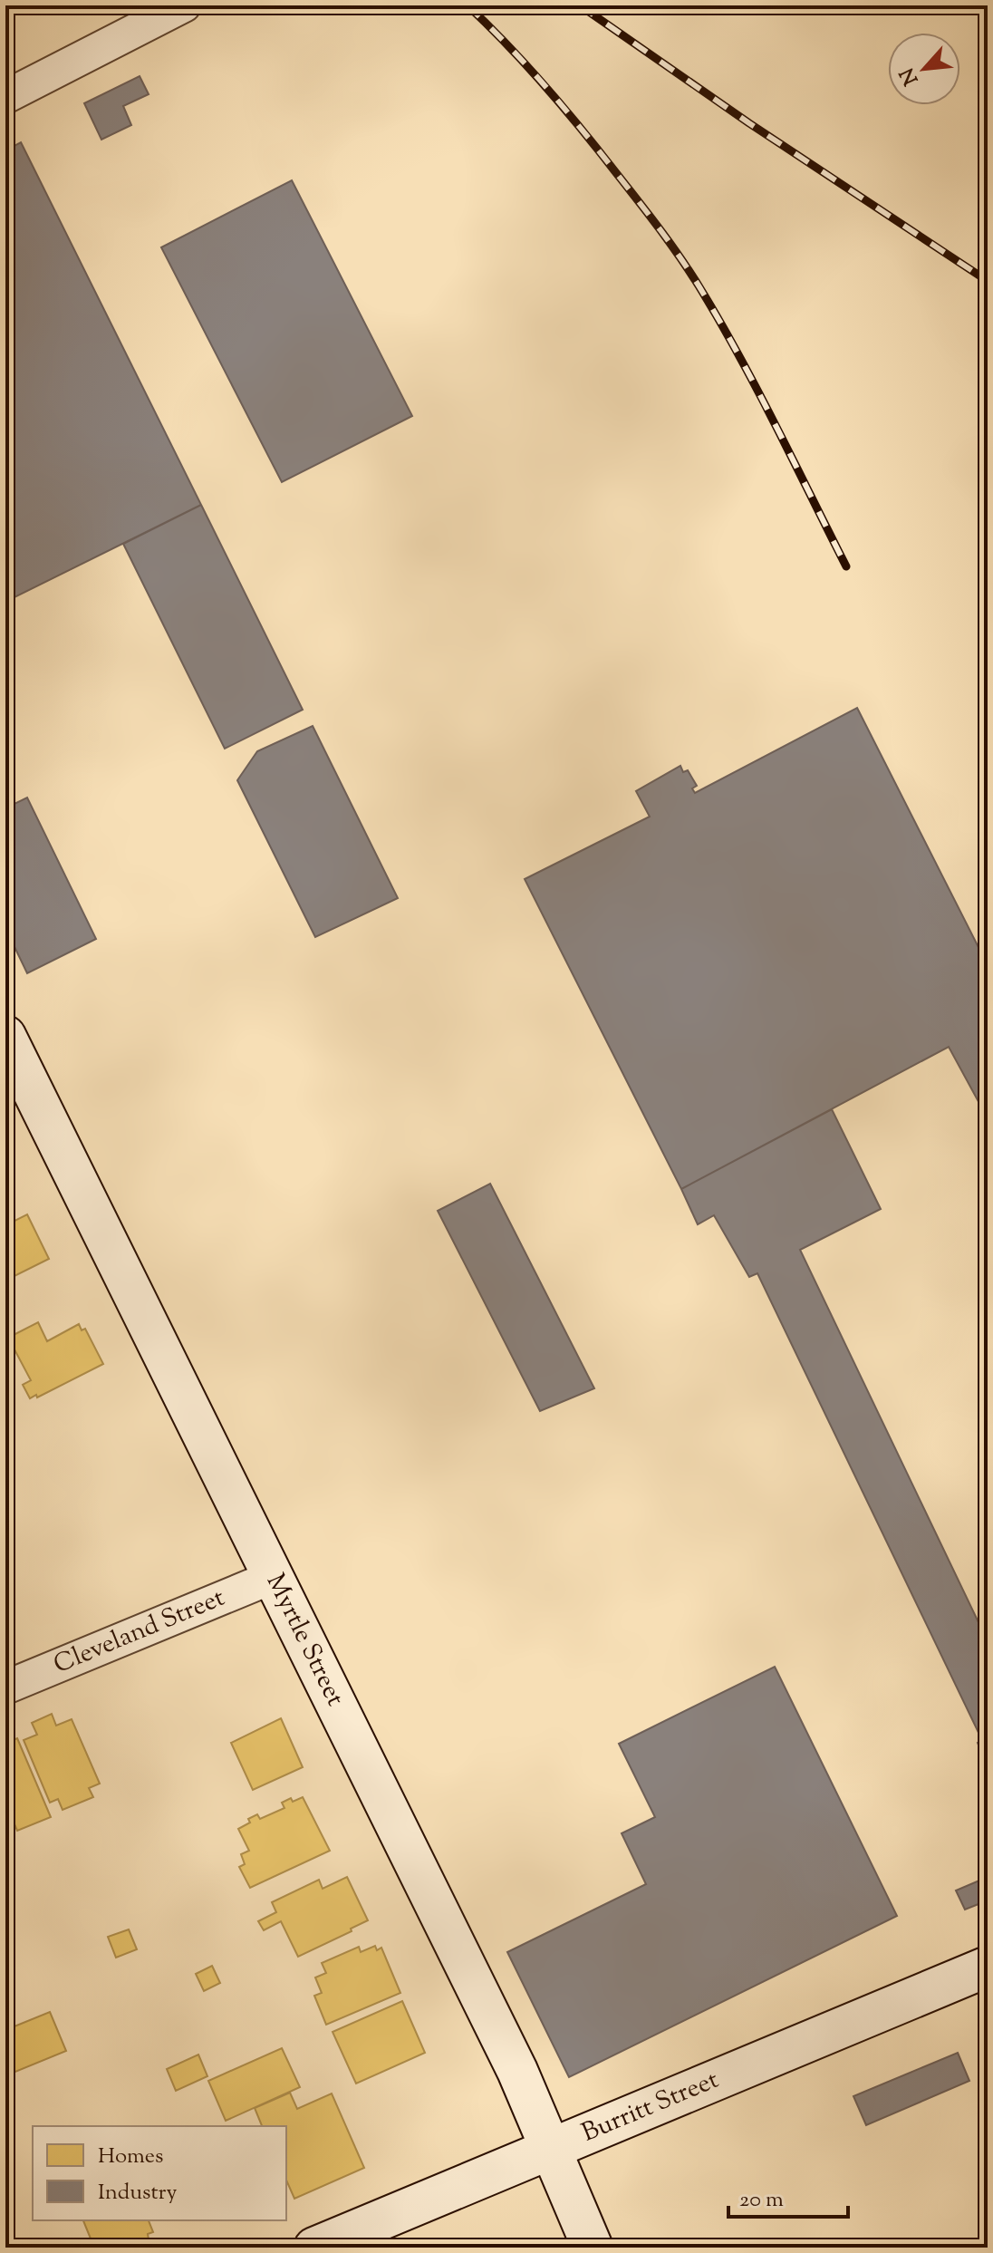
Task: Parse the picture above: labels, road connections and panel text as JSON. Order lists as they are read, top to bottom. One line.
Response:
{"streets":{"street":["Cleveland Street","Myrtle Street","Burritt Street"]},"crossings":[["Cleveland Street","Myrtle Street"],["Myrtle Street","Burritt Street"]],"legend":["Homes","Industry"],"scale_bar":"20 m","north":"bottom left"}
